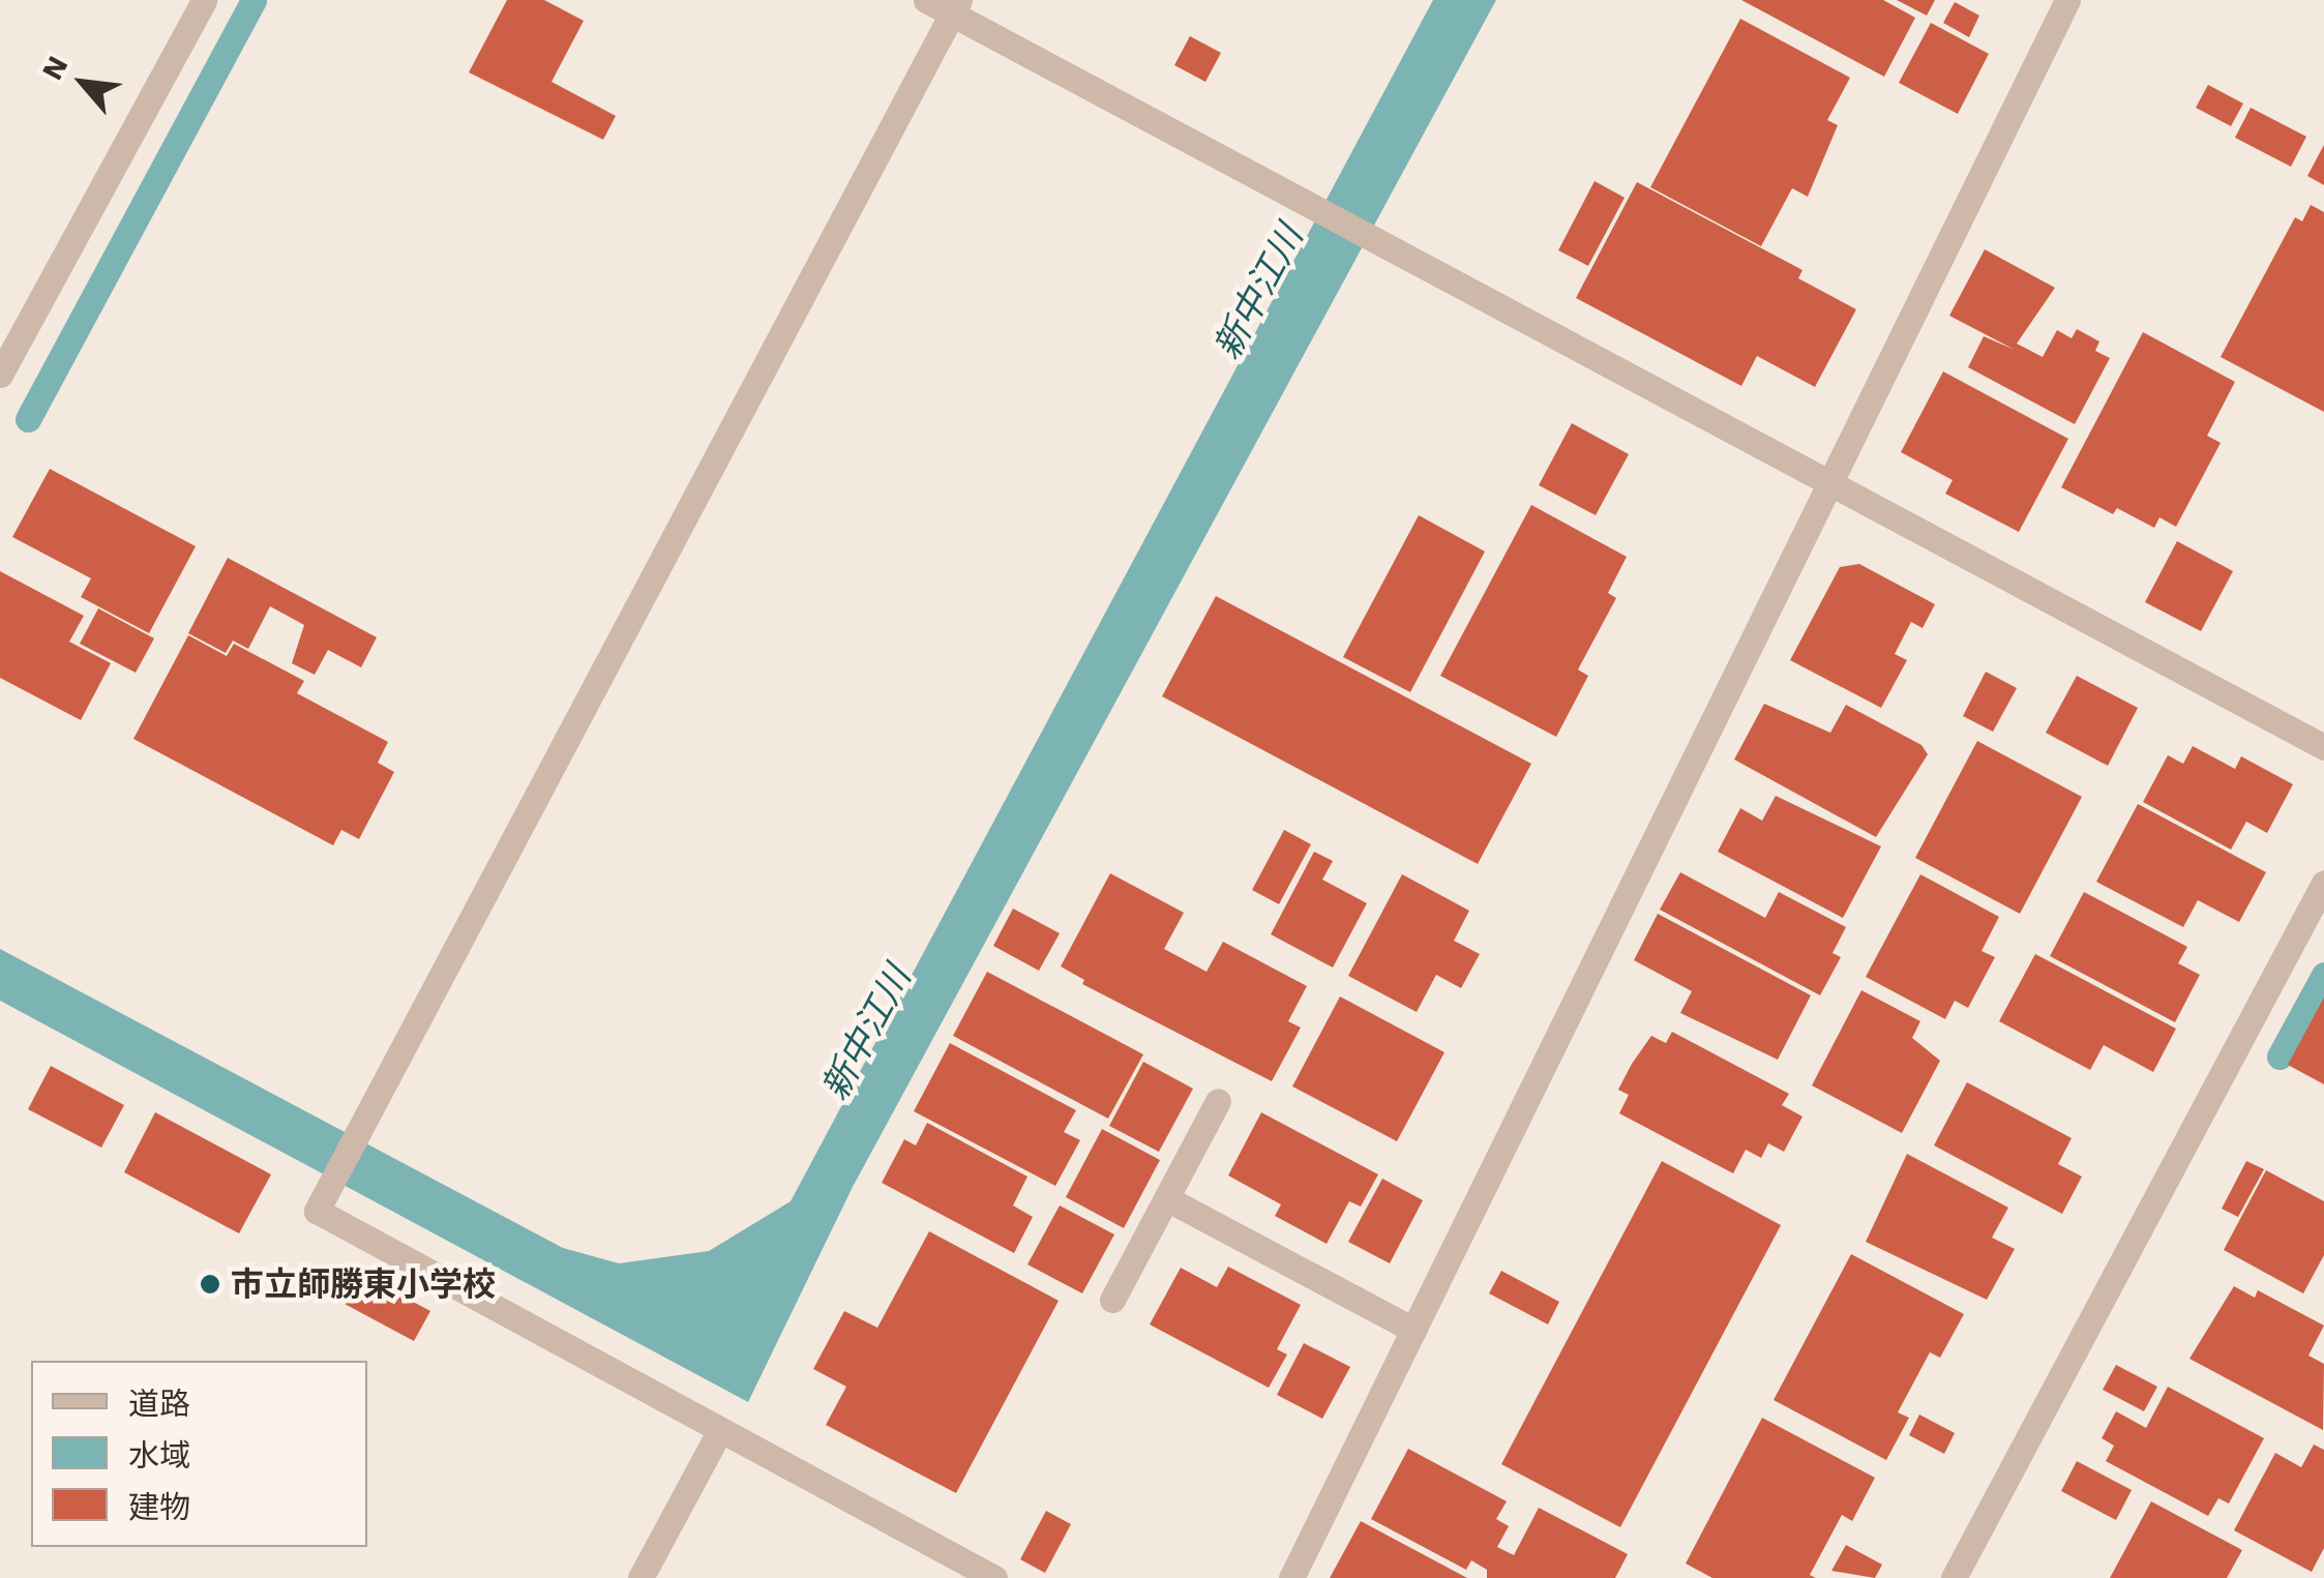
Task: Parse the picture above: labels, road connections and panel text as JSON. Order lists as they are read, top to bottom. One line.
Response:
{"water":["新中江川"],"places":["市立師勝東小学校"],"legend":["道路","水域","建物"],"north":"top left"}
